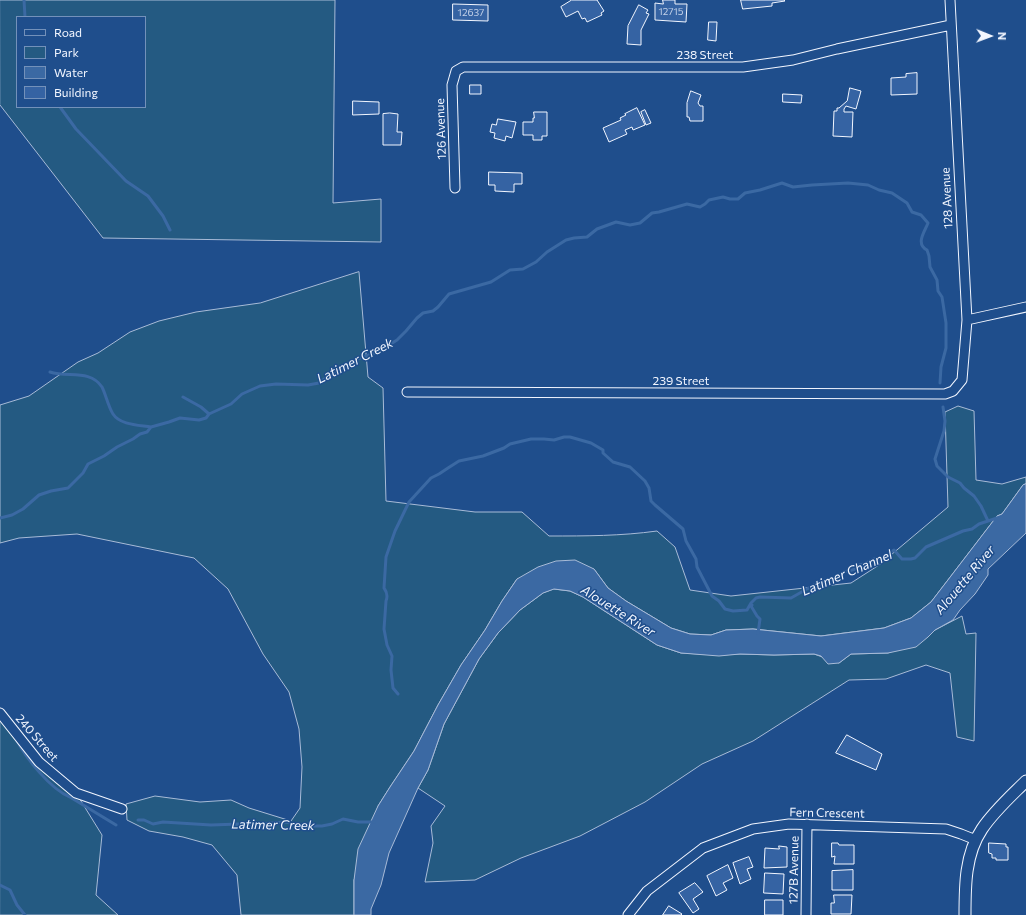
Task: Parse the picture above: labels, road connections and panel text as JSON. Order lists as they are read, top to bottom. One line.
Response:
{"streets":{"street":["238 Street","126 Avenue","128 Avenue","239 Street","240 Street","Fern Crescent","127B Avenue"]},"crossings":[["238 Street","126 Avenue"],["238 Street","128 Avenue"],["128 Avenue","239 Street"],["Fern Crescent","127B Avenue"]],"water":["Latimer Creek","Latimer Channel","Alouette River"],"house_numbers":["12715","12637"],"legend":["Road","Park","Water","Building"],"north":"right"}
